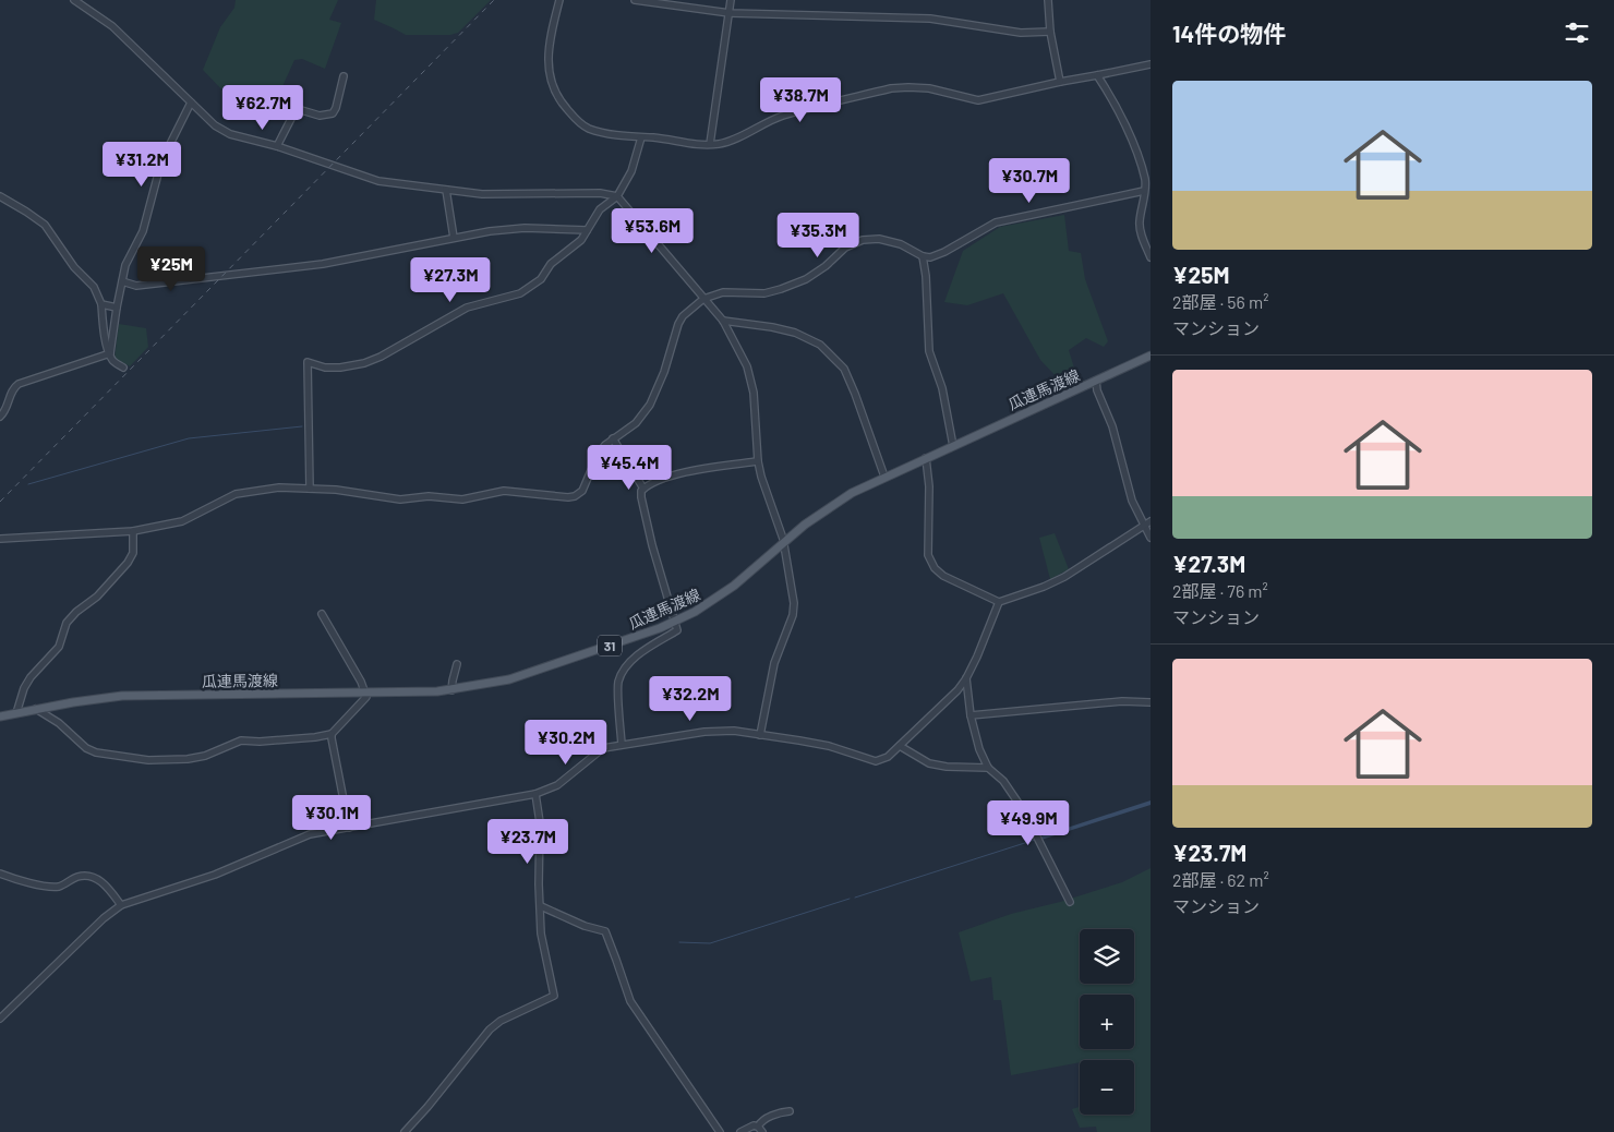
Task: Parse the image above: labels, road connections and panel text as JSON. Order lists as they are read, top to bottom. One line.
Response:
{"streets":{"main road":["瓜連馬渡線","31"]},"page":{"heading":"14件の物件","list":[{"name":"¥25M","note":"2部屋 · 56 m² · マンション"},{"name":"¥27.3M","note":"2部屋 · 76 m² · マンション"},{"name":"¥23.7M","note":"2部屋 · 62 m² · マンション"}],"price":["¥38.7M","¥62.7M","¥31.2M","¥30.7M","¥53.6M","¥35.3M","¥25M","¥27.3M","¥45.4M","¥32.2M","¥30.2M","¥30.1M","¥49.9M","¥23.7M"],"map_buttons":["+","−"]}}
